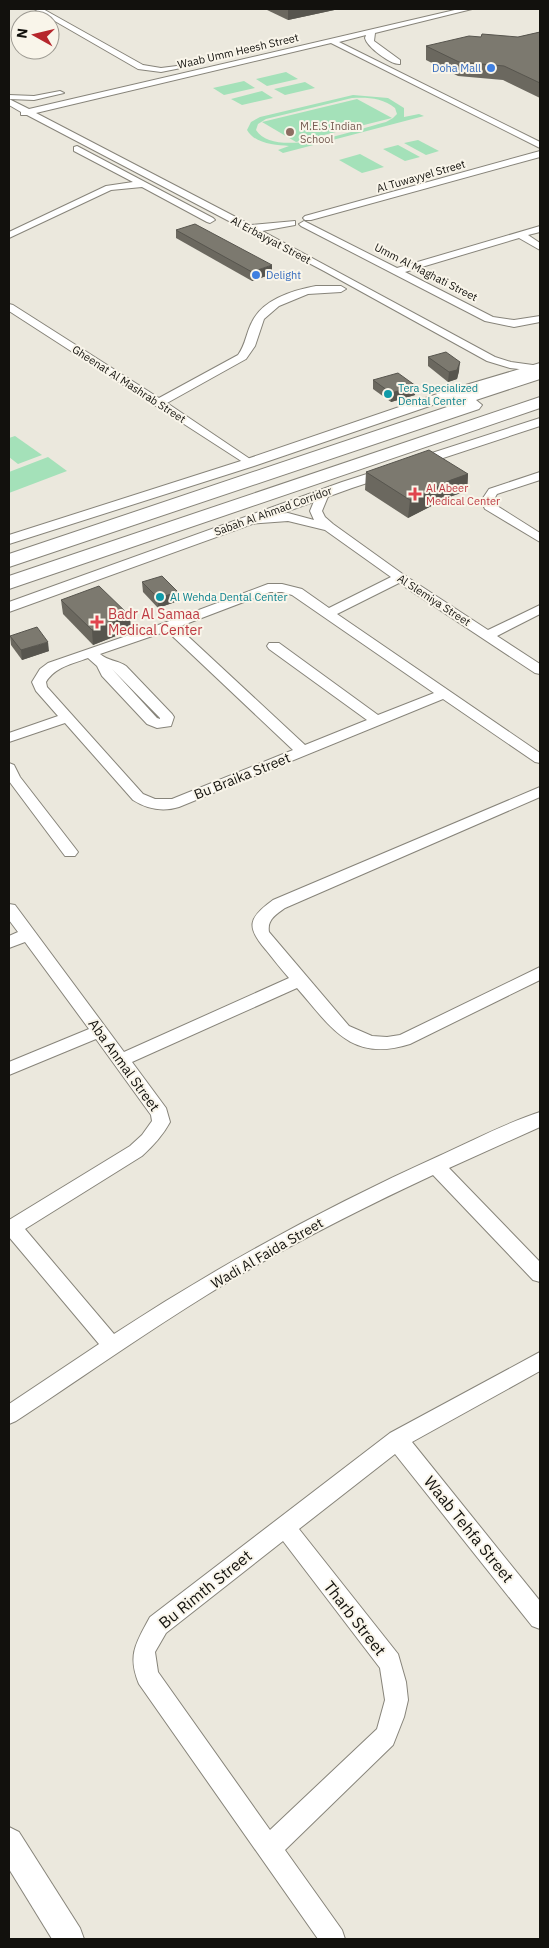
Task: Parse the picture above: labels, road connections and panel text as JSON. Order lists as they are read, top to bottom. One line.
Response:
{"streets":{"highway":["Sabah Al Ahmad Corridor"],"street":["Waab Umm Heesh Street","Al Tuwayyel Street","Al Erbayyat Street","Umm Al Maghati Street","Gheenat Al Mashrab Street","Al Slemiya Street","Bu Braika Street","Aba Anmal Street","Wadi Al Faida Street","Waab Tehfa Street","Bu Rimth Street","Tharb Street"]},"crossings":[["Waab Umm Heesh Street","Al Erbayyat Street"],["Al Tuwayyel Street","Umm Al Maghati Street"],["Sabah Al Ahmad Corridor","Al Slemiya Street"],["Aba Anmal Street","Wadi Al Faida Street"],["Waab Tehfa Street","Bu Rimth Street"],["Bu Rimth Street","Tharb Street"]],"places":{"other":["Doha Mall","M.E.S Indian School","Delight","Tera Specialized Dental Center","Al Wehda Dental Center"],"health":["Al Abeer Medical Center","Badr Al Samaa Medical Center"]},"north":"left"}
